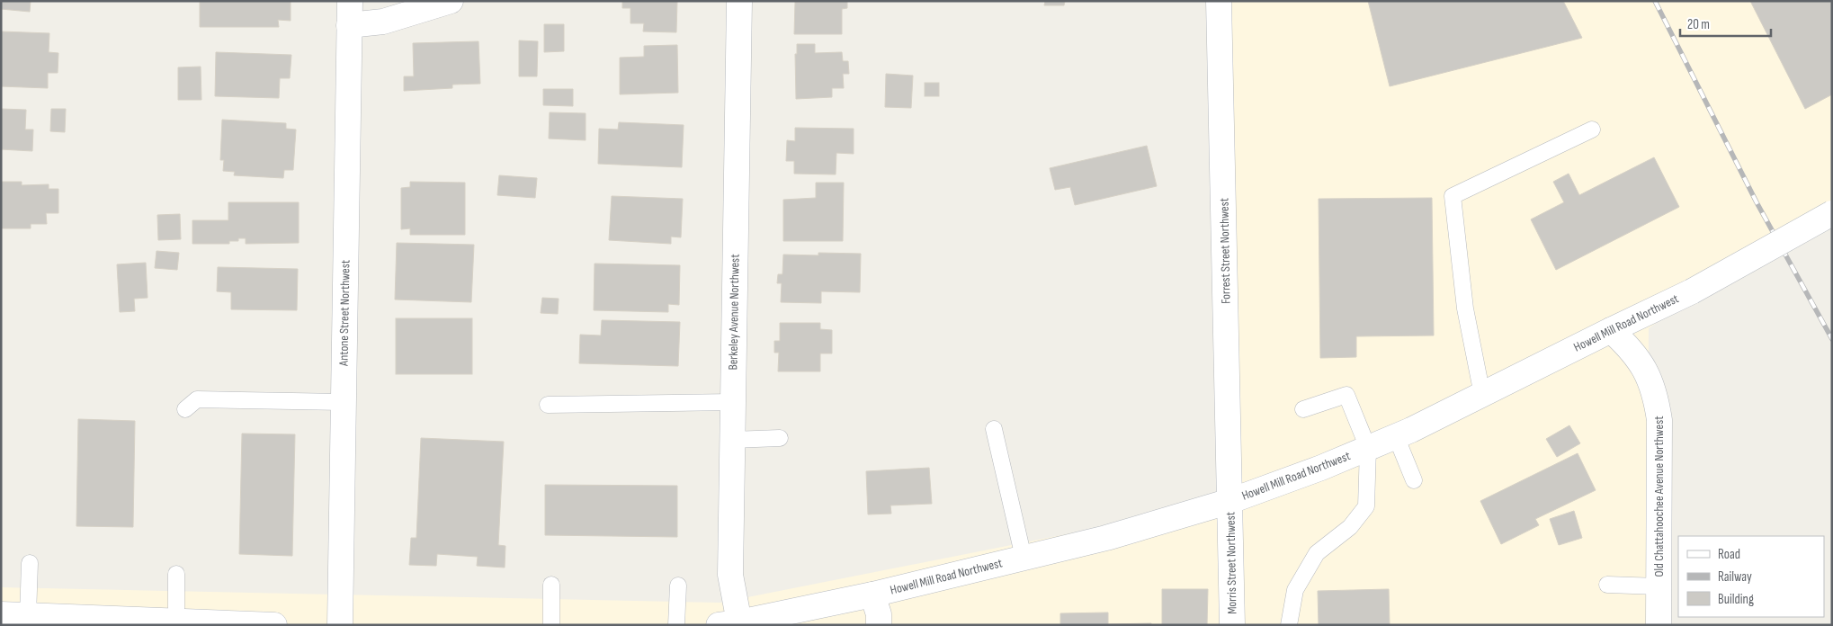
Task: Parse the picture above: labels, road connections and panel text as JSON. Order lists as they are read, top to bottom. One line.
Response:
{"streets":{"street":["Forrest Street Northwest","Berkeley Avenue Northwest","Antone Street Northwest","Howell Mill Road Northwest","Old Chattahoochee Avenue Northwest","Morris Street Northwest"]},"crossings":[["Forrest Street Northwest","Howell Mill Road Northwest"],["Forrest Street Northwest","Morris Street Northwest"],["Berkeley Avenue Northwest","Howell Mill Road Northwest"],["Howell Mill Road Northwest","Old Chattahoochee Avenue Northwest"],["Howell Mill Road Northwest","Morris Street Northwest"]],"legend":["Road","Railway","Building"],"scale_bar":"20 m"}
